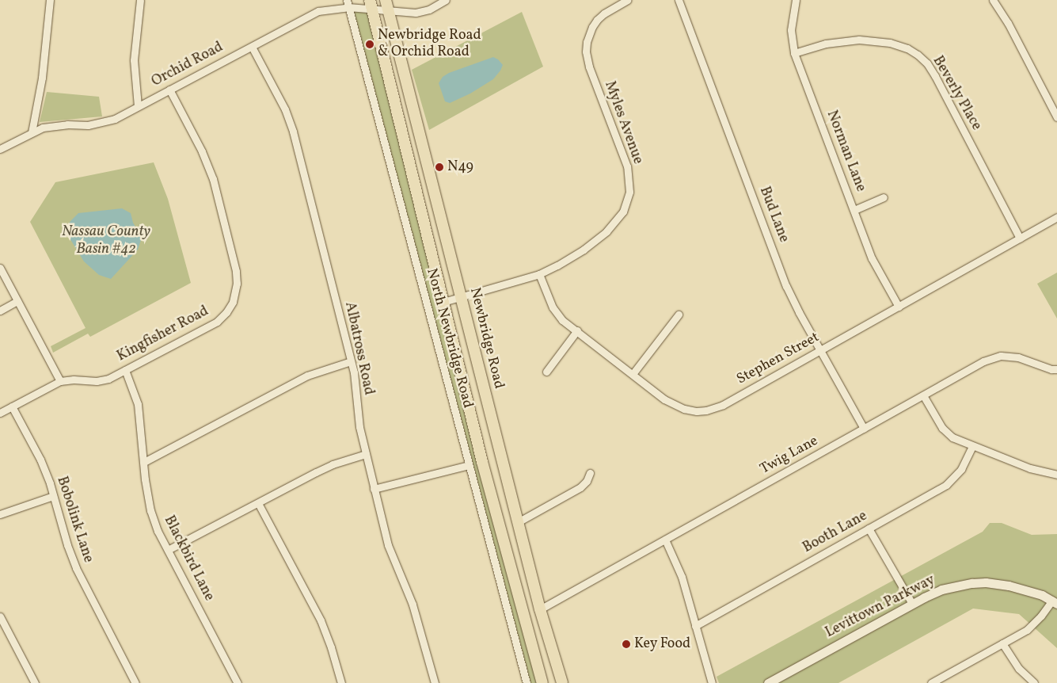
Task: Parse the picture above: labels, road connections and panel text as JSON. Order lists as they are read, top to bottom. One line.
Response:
{"streets":{"main road":["Newbridge Road"],"street":["Orchid Road","Beverly Place","Myles Avenue","Norman Lane","Bud Lane","Kingfisher Road","North Newbridge Road","Albatross Road","Stephen Street","Twig Lane","Bobolink Lane","Booth Lane","Blackbird Lane","Levittown Parkway"]},"crossings":[["Orchid Road","Kingfisher Road"],["Orchid Road","North Newbridge Road"],["Orchid Road","Newbridge Road"],["Orchid Road","Albatross Road"],["Beverly Place","Norman Lane"],["Beverly Place","Stephen Street"],["Myles Avenue","Newbridge Road"],["Myles Avenue","Stephen Street"],["Norman Lane","Stephen Street"],["Bud Lane","Stephen Street"],["Bud Lane","Twig Lane"],["Kingfisher Road","Bobolink Lane"],["Kingfisher Road","Blackbird Lane"],["Newbridge Road","Twig Lane"]],"water":["Nassau County Basin #42"],"places":["Newbridge Road & Orchid Road","N49","Key Food"]}
